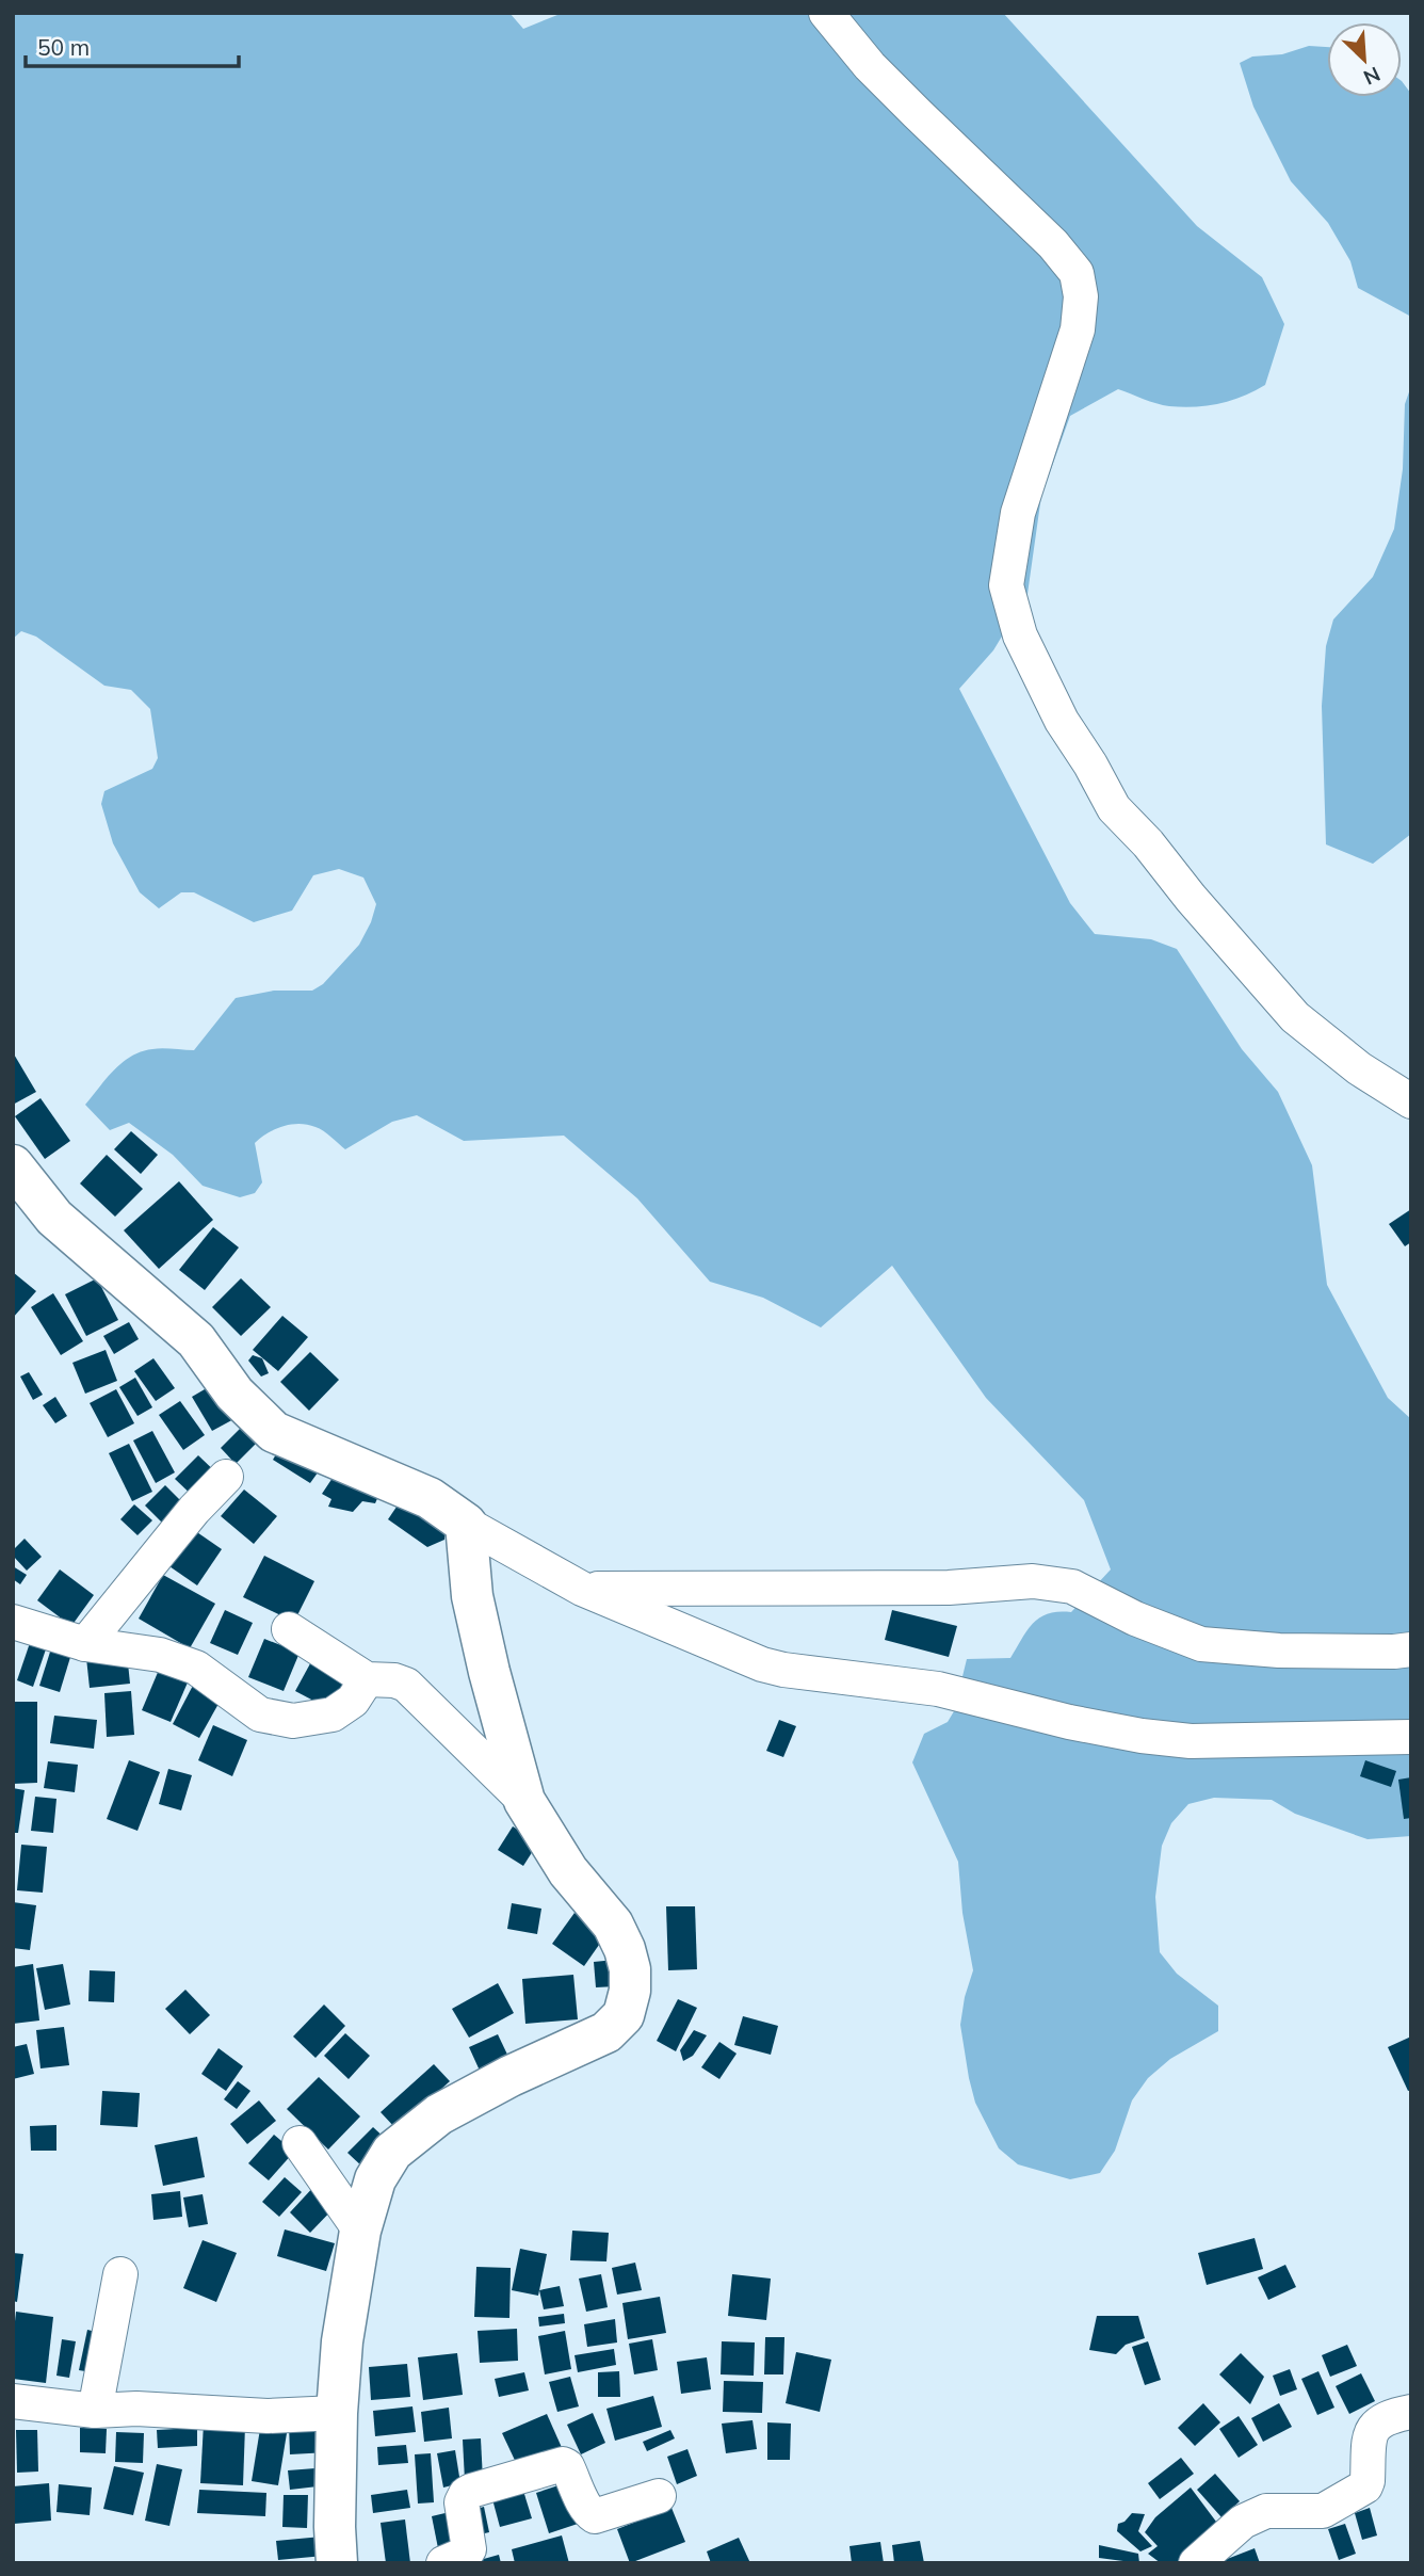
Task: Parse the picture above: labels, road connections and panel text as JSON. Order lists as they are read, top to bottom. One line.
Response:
{"scale_bar":"50 m","north":"bottom right"}
